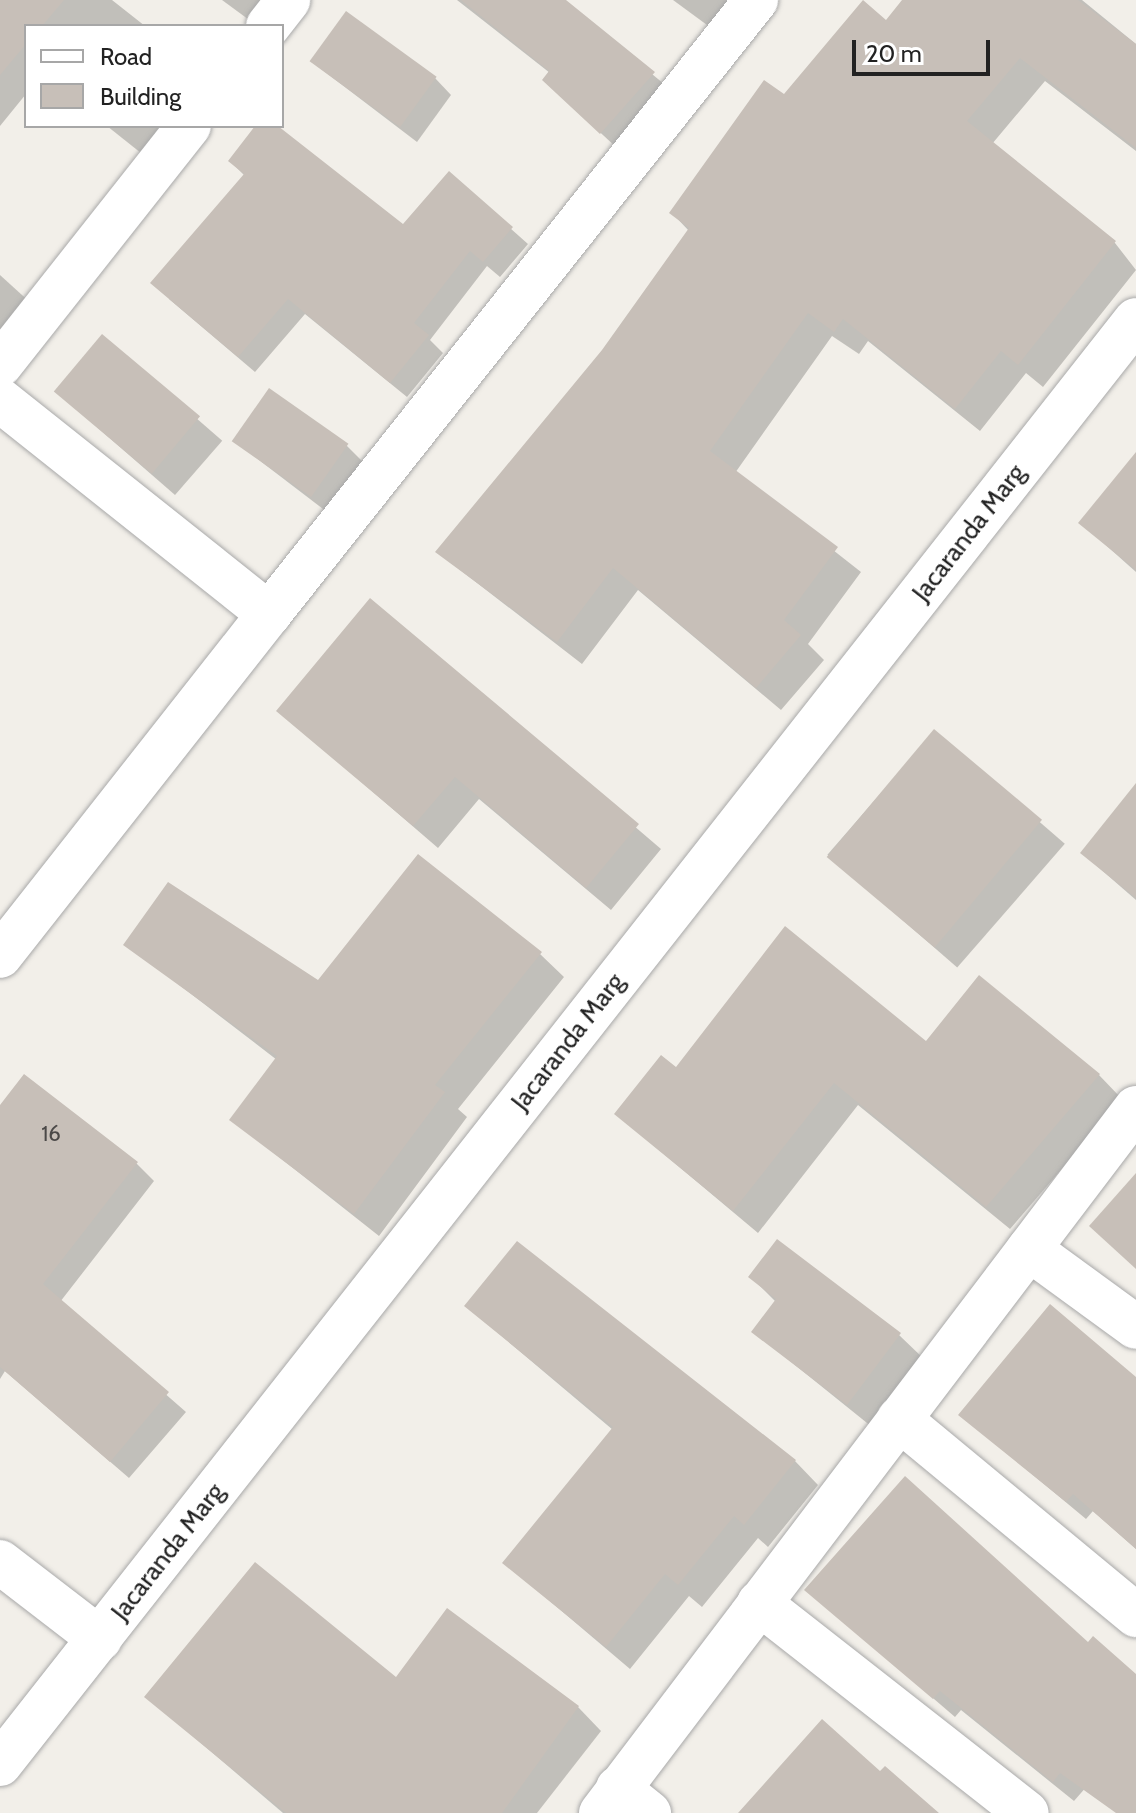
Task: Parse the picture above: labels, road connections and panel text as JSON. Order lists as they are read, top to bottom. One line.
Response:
{"streets":{"street":["Jacaranda Marg"]},"house_numbers":["16"],"legend":["Road","Building"],"scale_bar":"20 m"}
